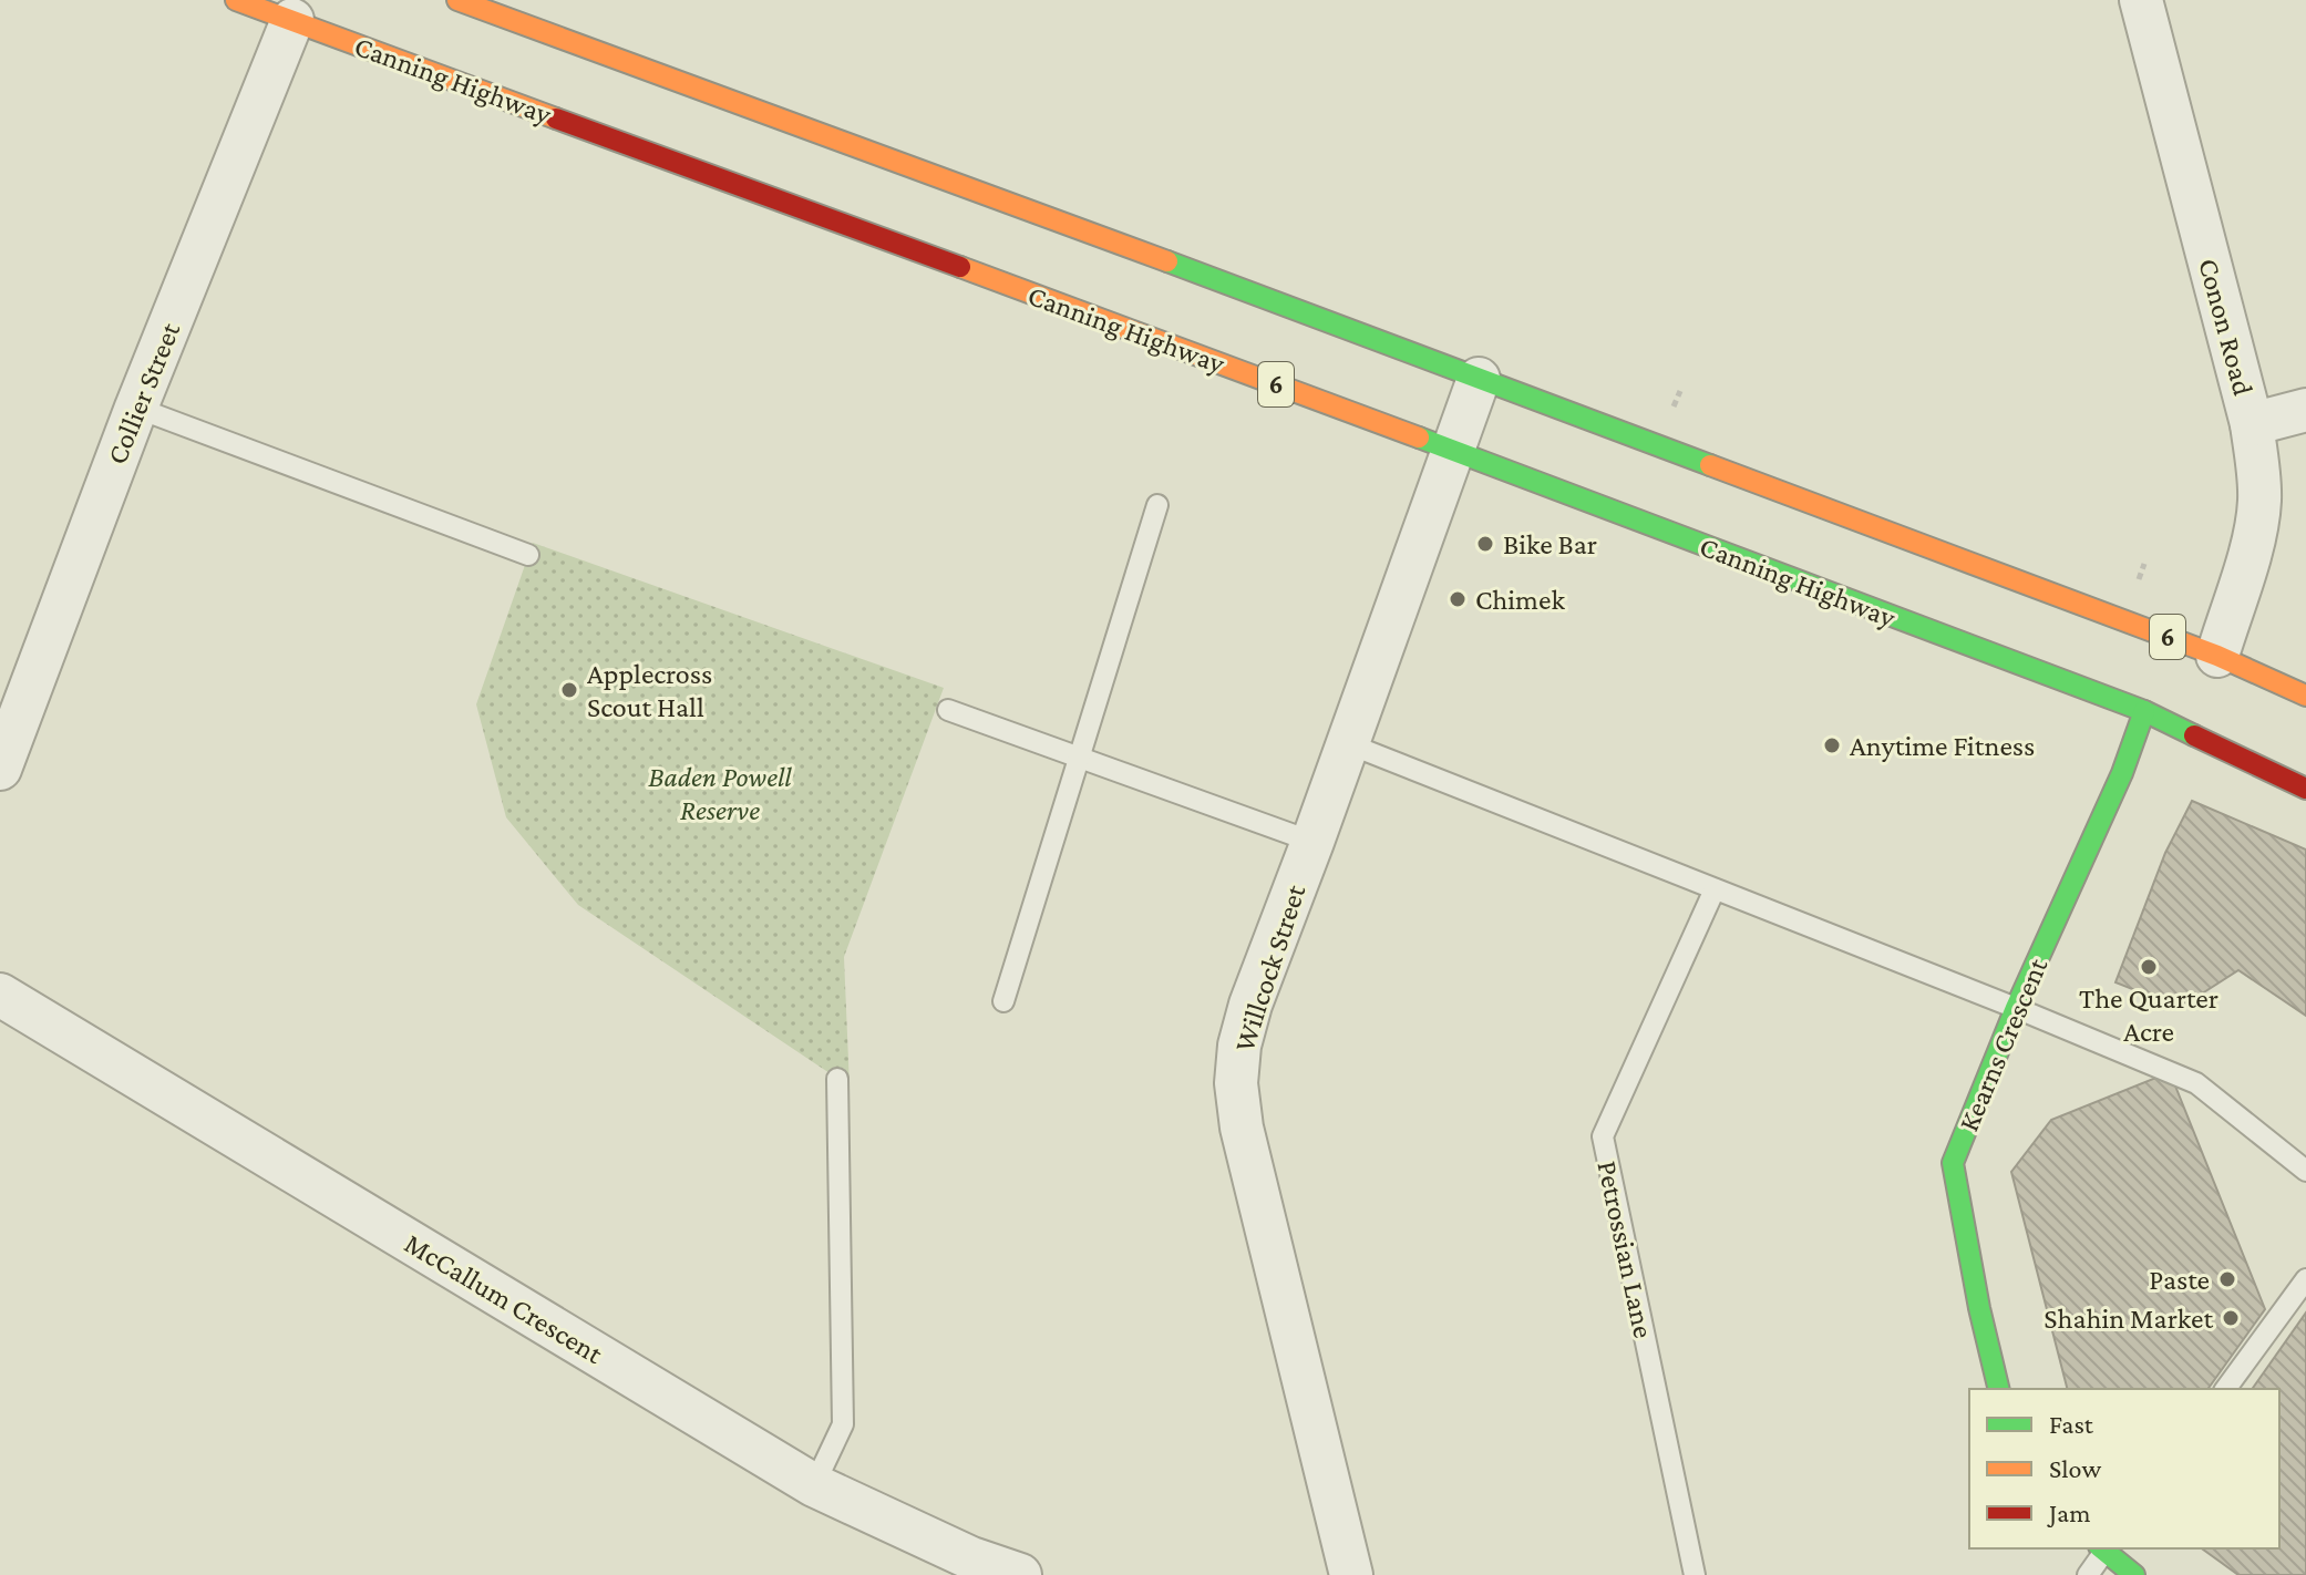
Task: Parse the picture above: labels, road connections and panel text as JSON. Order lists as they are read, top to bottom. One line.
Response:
{"streets":{"main road":["Canning Highway","6","Kearns Crescent"],"street":["Conon Road","Collier Street","Willcock Street","McCallum Crescent"],"lane":["Petrossian Lane"]},"crossings":[["Canning Highway","Collier Street"],["Canning Highway","Willcock Street"],["Canning Highway","Kearns Crescent"],["Conon Road","6"],["6","Willcock Street"]],"parks":["Baden Powell Reserve"],"places":["Bike Bar","Chimek","Applecross Scout Hall","Anytime Fitness","The Quarter Acre","Paste","Shahin Market"],"legend":["Fast","Slow","Jam"]}
